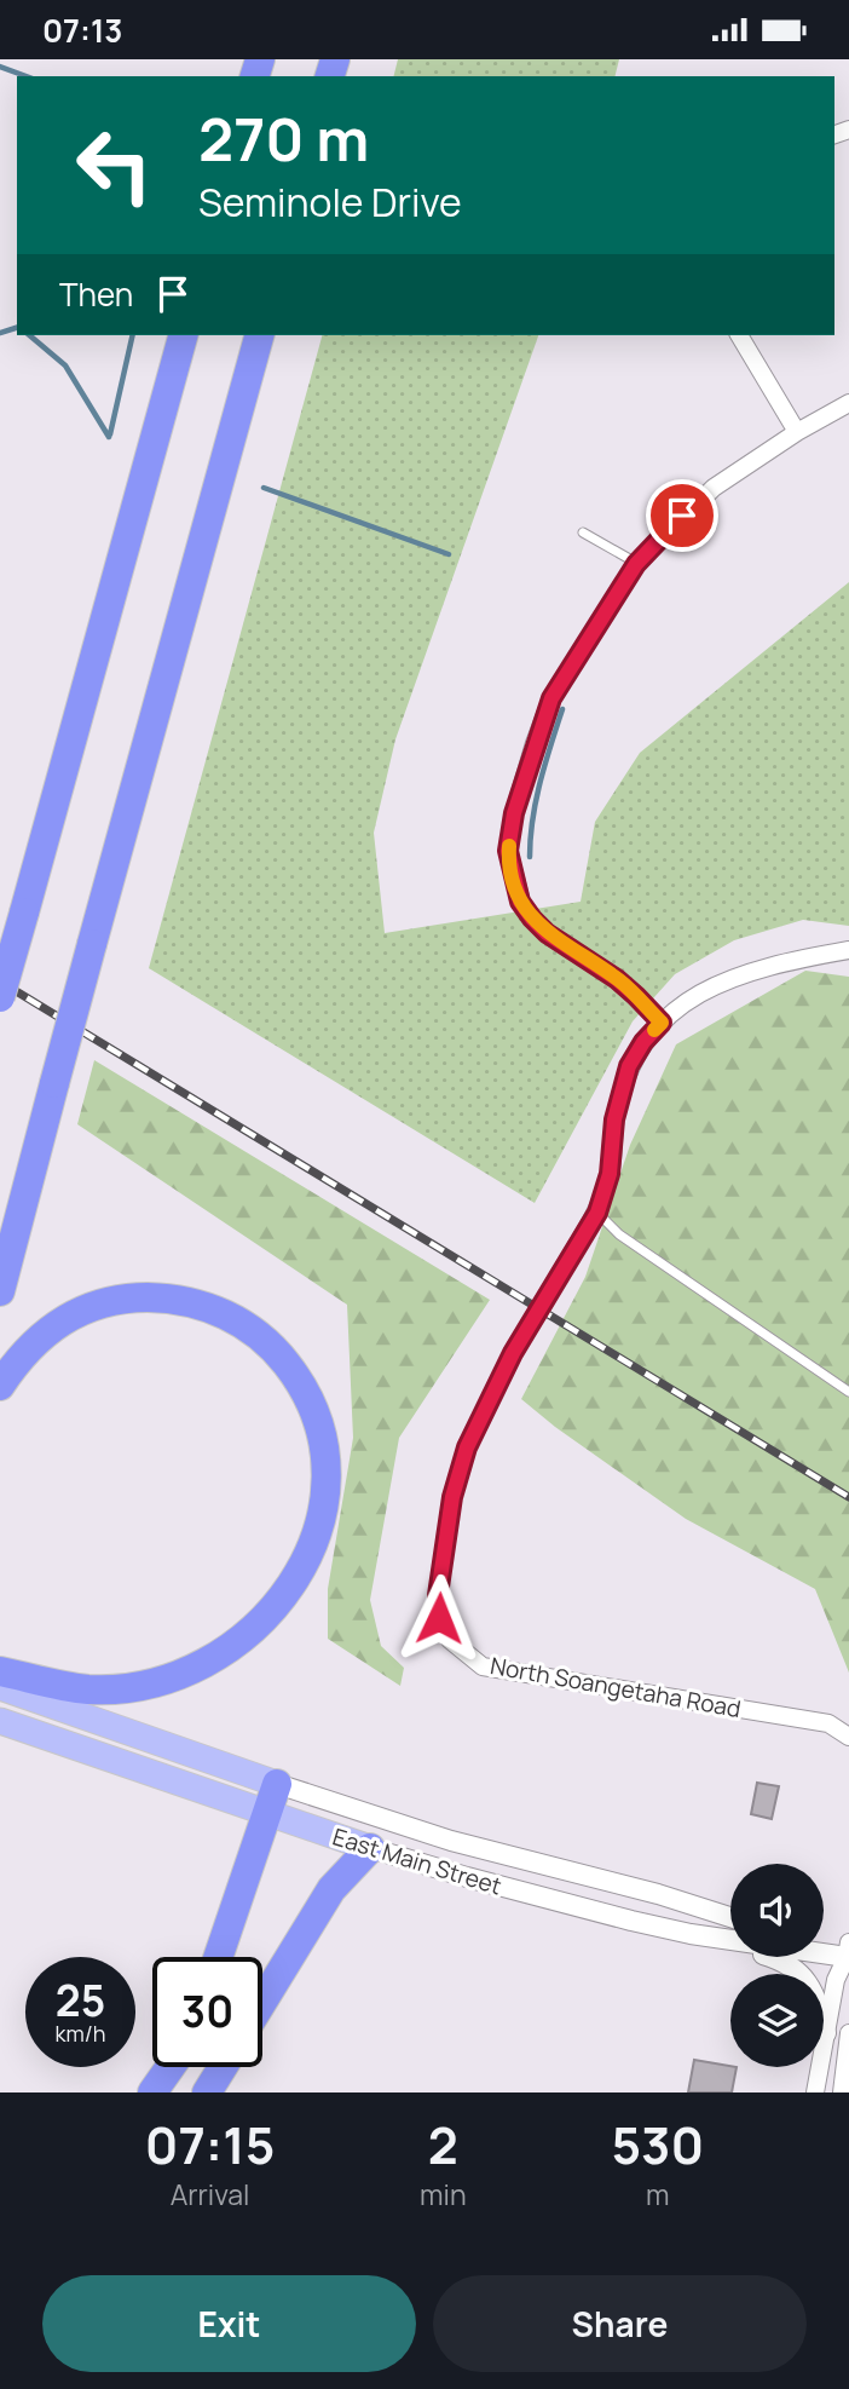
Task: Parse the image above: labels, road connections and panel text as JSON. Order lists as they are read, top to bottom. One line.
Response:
{"streets":{"main road":["East Main Street"],"street":["North Soangetaha Road"]},"page":{"status":"07:13","turn":["270 m","Seminole Drive"],"then":"Then","speed":"25 km/h","limit":"30","eta":["07:15","Arrival","2","min","530","m"],"buttons":["Exit","Share"]}}
